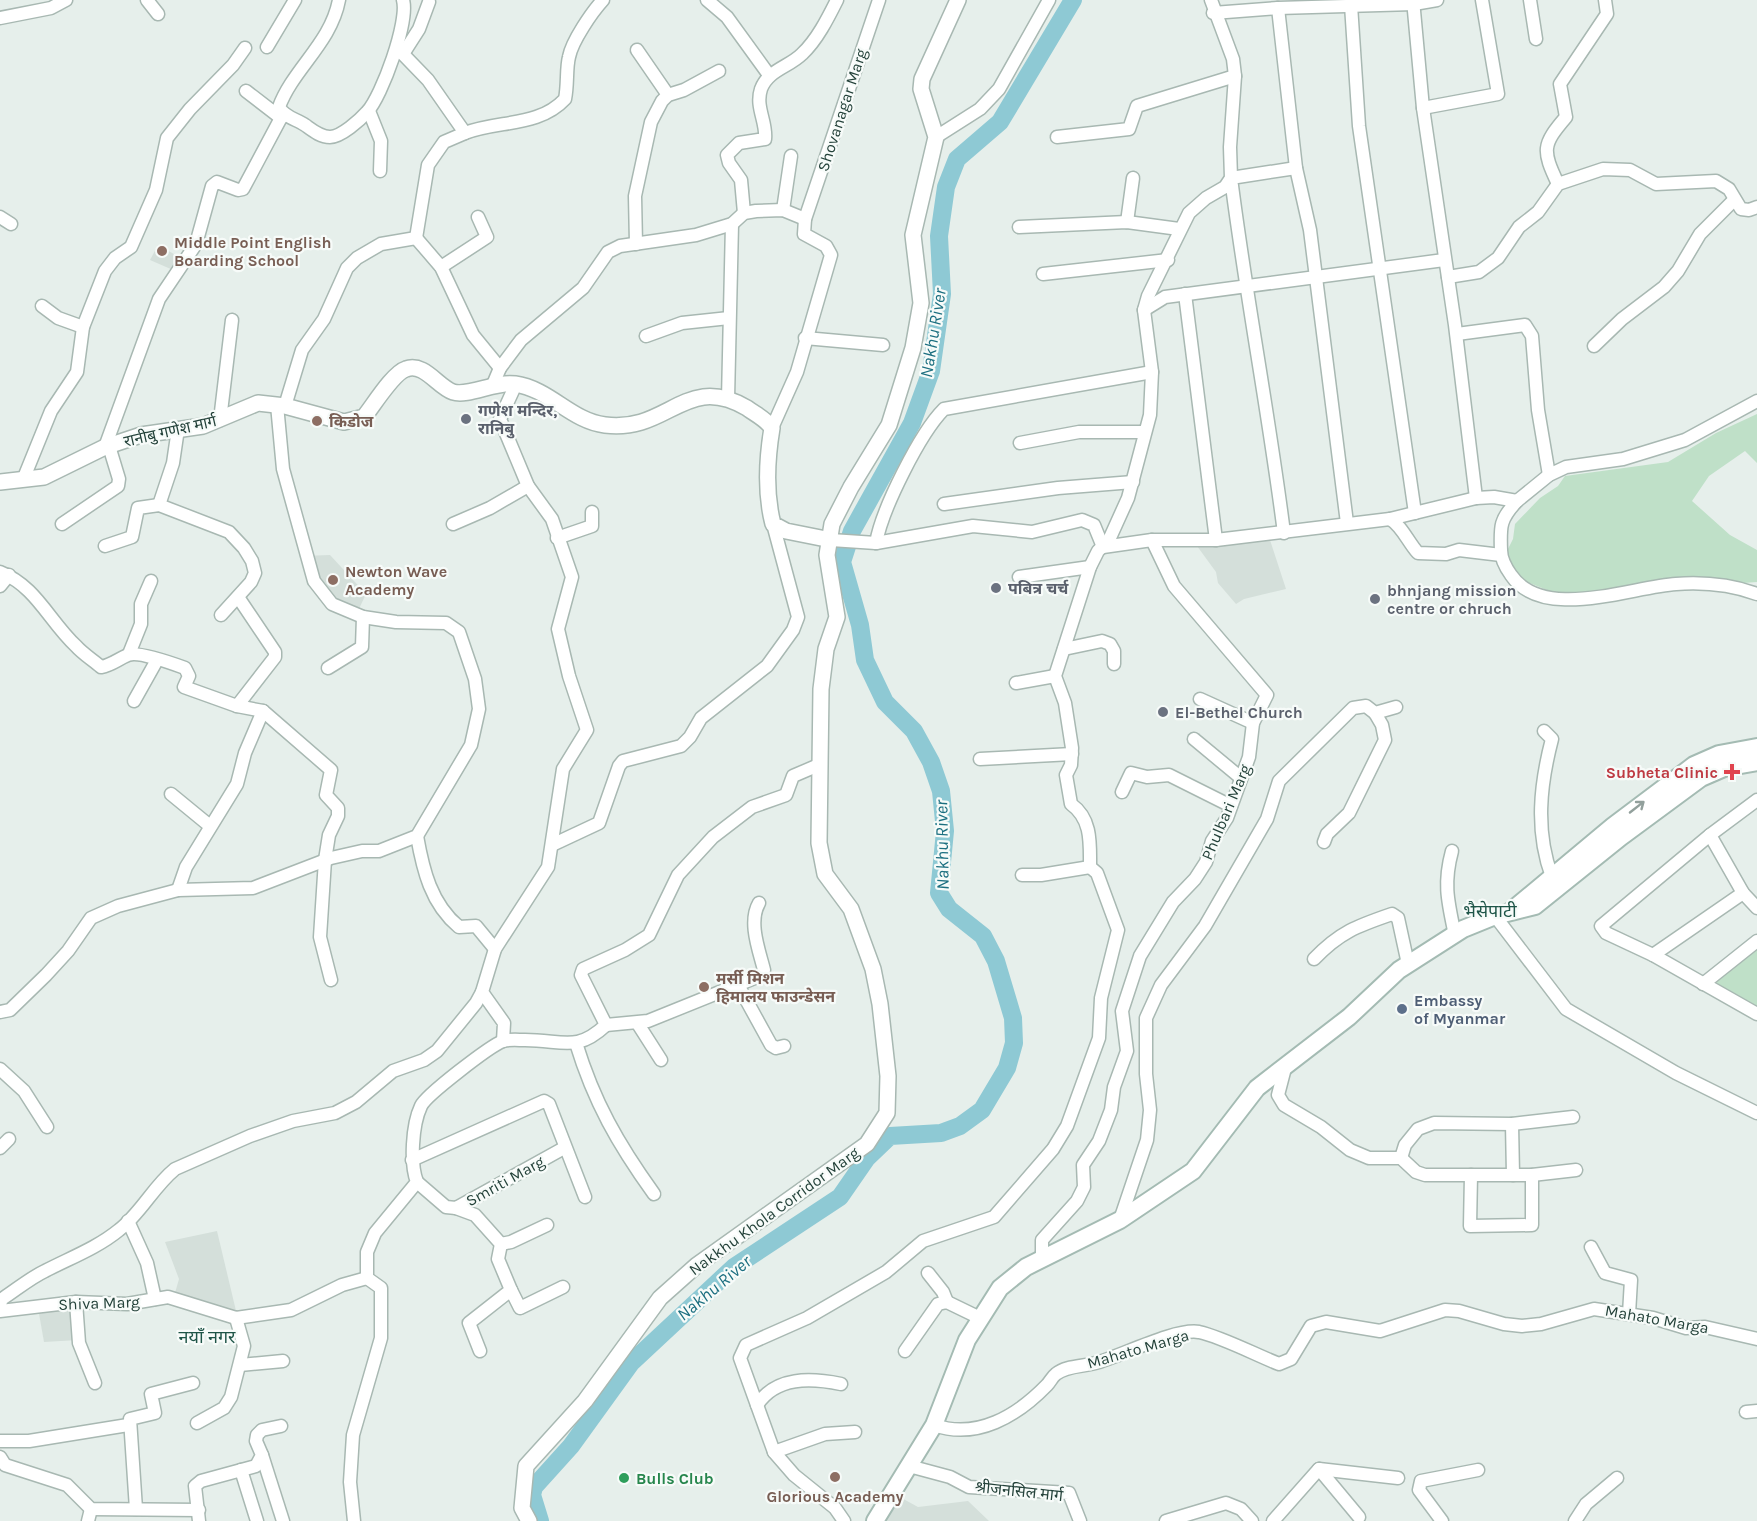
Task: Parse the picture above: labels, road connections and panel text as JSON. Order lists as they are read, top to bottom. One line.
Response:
{"streets":{"street":["Shovanagar Marg","रानीबु गणेश मार्ग","Phulbari Marg","Smriti Marg","Nakkhu Khola Corridor Marg","Shiva Marg","Mahato Marga","श्रीजनसिल मार्ग"]},"districts":["भैसेपाटी","नयाँ नगर"],"water":["Nakhu River"],"places":{"other":["Middle Point English Boarding School","गणेश मन्दिर, रानिबु","किडोज","Newton Wave Academy","पबित्र चर्च","bhnjang mission centre or chruch","El-Bethel Church","मर्सी मिशन हिमालय फाउन्डेसन","Embassy of Myanmar","Glorious Academy","Bulls Club"],"health":["Subheta Clinic"]}}
